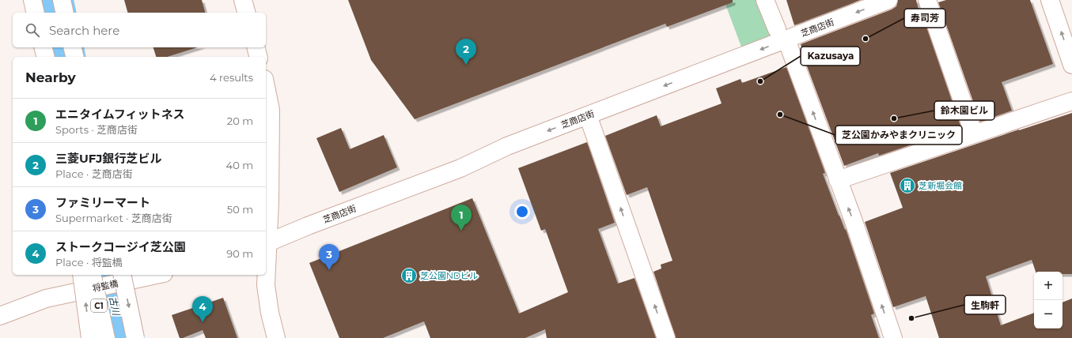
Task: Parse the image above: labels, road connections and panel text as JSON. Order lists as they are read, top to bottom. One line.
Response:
{"streets":{"main road":["芝商店街","将監橋","C1"]},"one_way":["芝商店街"],"water":["古川"],"places":{"other":["寿司芳","Kazusaya","芝公園かみやまクリニック","鈴木園ビル","生駒軒"],"building":["芝新堀会館","芝公園NDビル"]},"page":{"search":"Search here","pins":["2","1","3","4"],"heading":["Nearby","4 results"],"list":[{"mark":"1","name":"エニタイムフィットネス","note":"Sports · 芝商店街","value":"20 m"},{"mark":"2","name":"三菱UFJ銀行芝ビル","note":"Place · 芝商店街","value":"40 m"},{"mark":"3","name":"ファミリーマート","note":"Supermarket · 芝商店街","value":"50 m"},{"mark":"4","name":"ストークコージイ芝公園","note":"Place · 将監橋","value":"90 m"}],"map_buttons":["+","−"]}}
